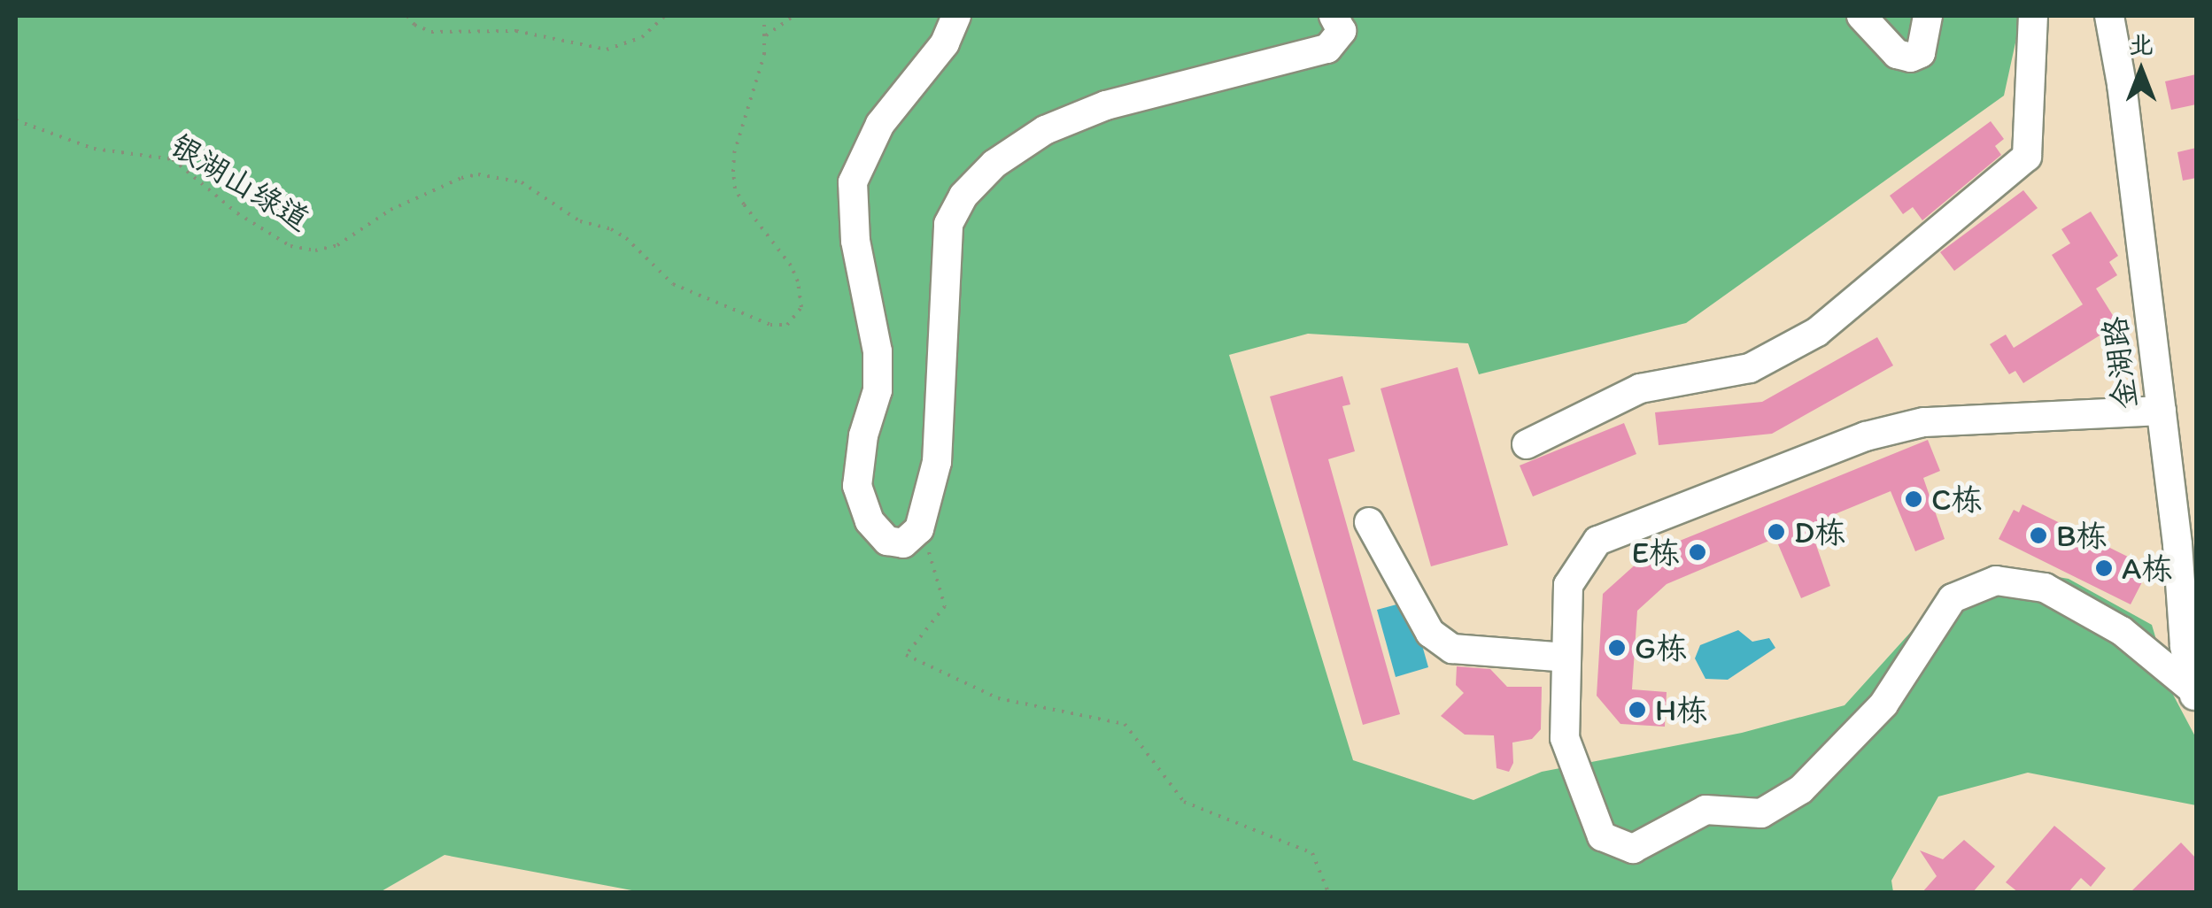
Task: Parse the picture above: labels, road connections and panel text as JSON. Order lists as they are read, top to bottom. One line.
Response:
{"streets":{"street":["金湖路"],"path":["银湖山绿道"]},"places":["C栋","D栋","B栋","E栋","A栋","G栋","H栋"],"north":"top"}
